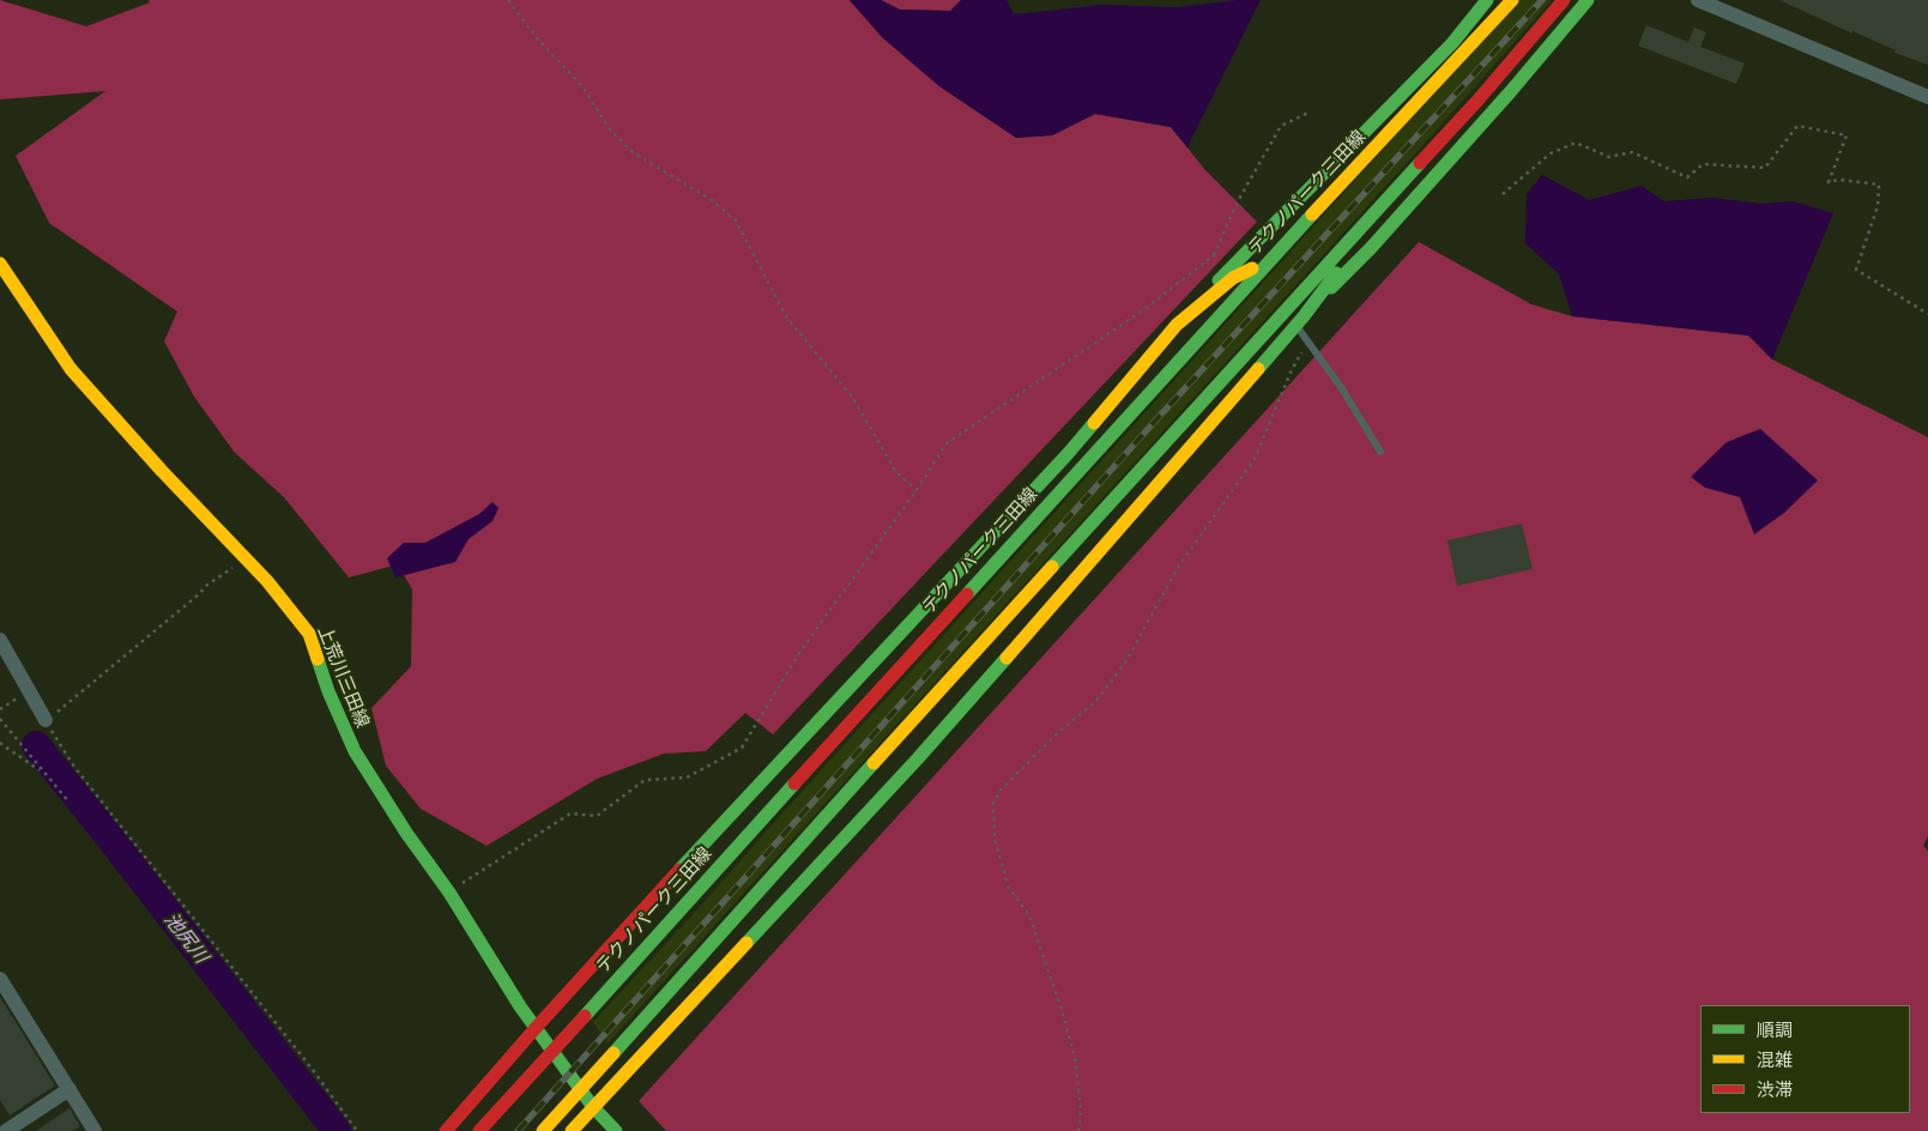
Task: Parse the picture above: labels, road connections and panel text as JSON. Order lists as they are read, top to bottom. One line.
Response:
{"streets":{"main road":["テクノパーク三田線","上荒川三田線"]},"water":["池尻川"],"legend":["順調","混雑","渋滞"]}
